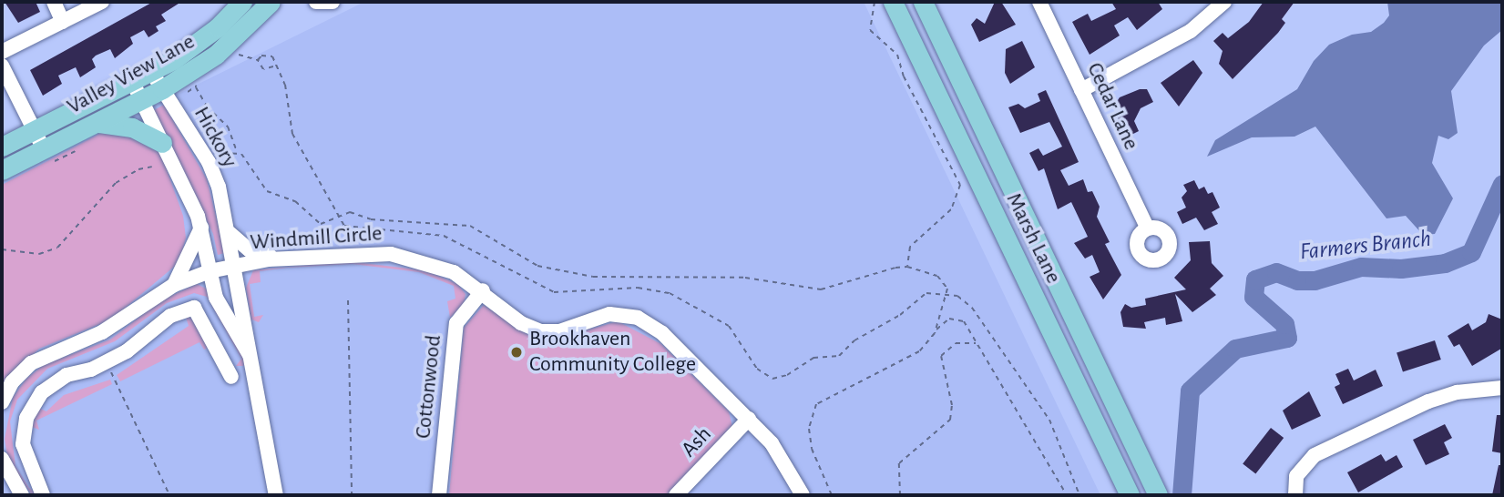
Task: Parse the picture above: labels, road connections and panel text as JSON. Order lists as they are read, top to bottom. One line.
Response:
{"streets":{"main road":["Valley View Lane","Marsh Lane"],"street":["Cedar Lane","Hickory","Windmill Circle","Cottonwood","Ash"]},"crossings":[["Valley View Lane","Hickory"],["Hickory","Windmill Circle"],["Windmill Circle","Cottonwood"],["Windmill Circle","Ash"]],"water":["Farmers Branch"],"places":["Brookhaven Community College"]}
